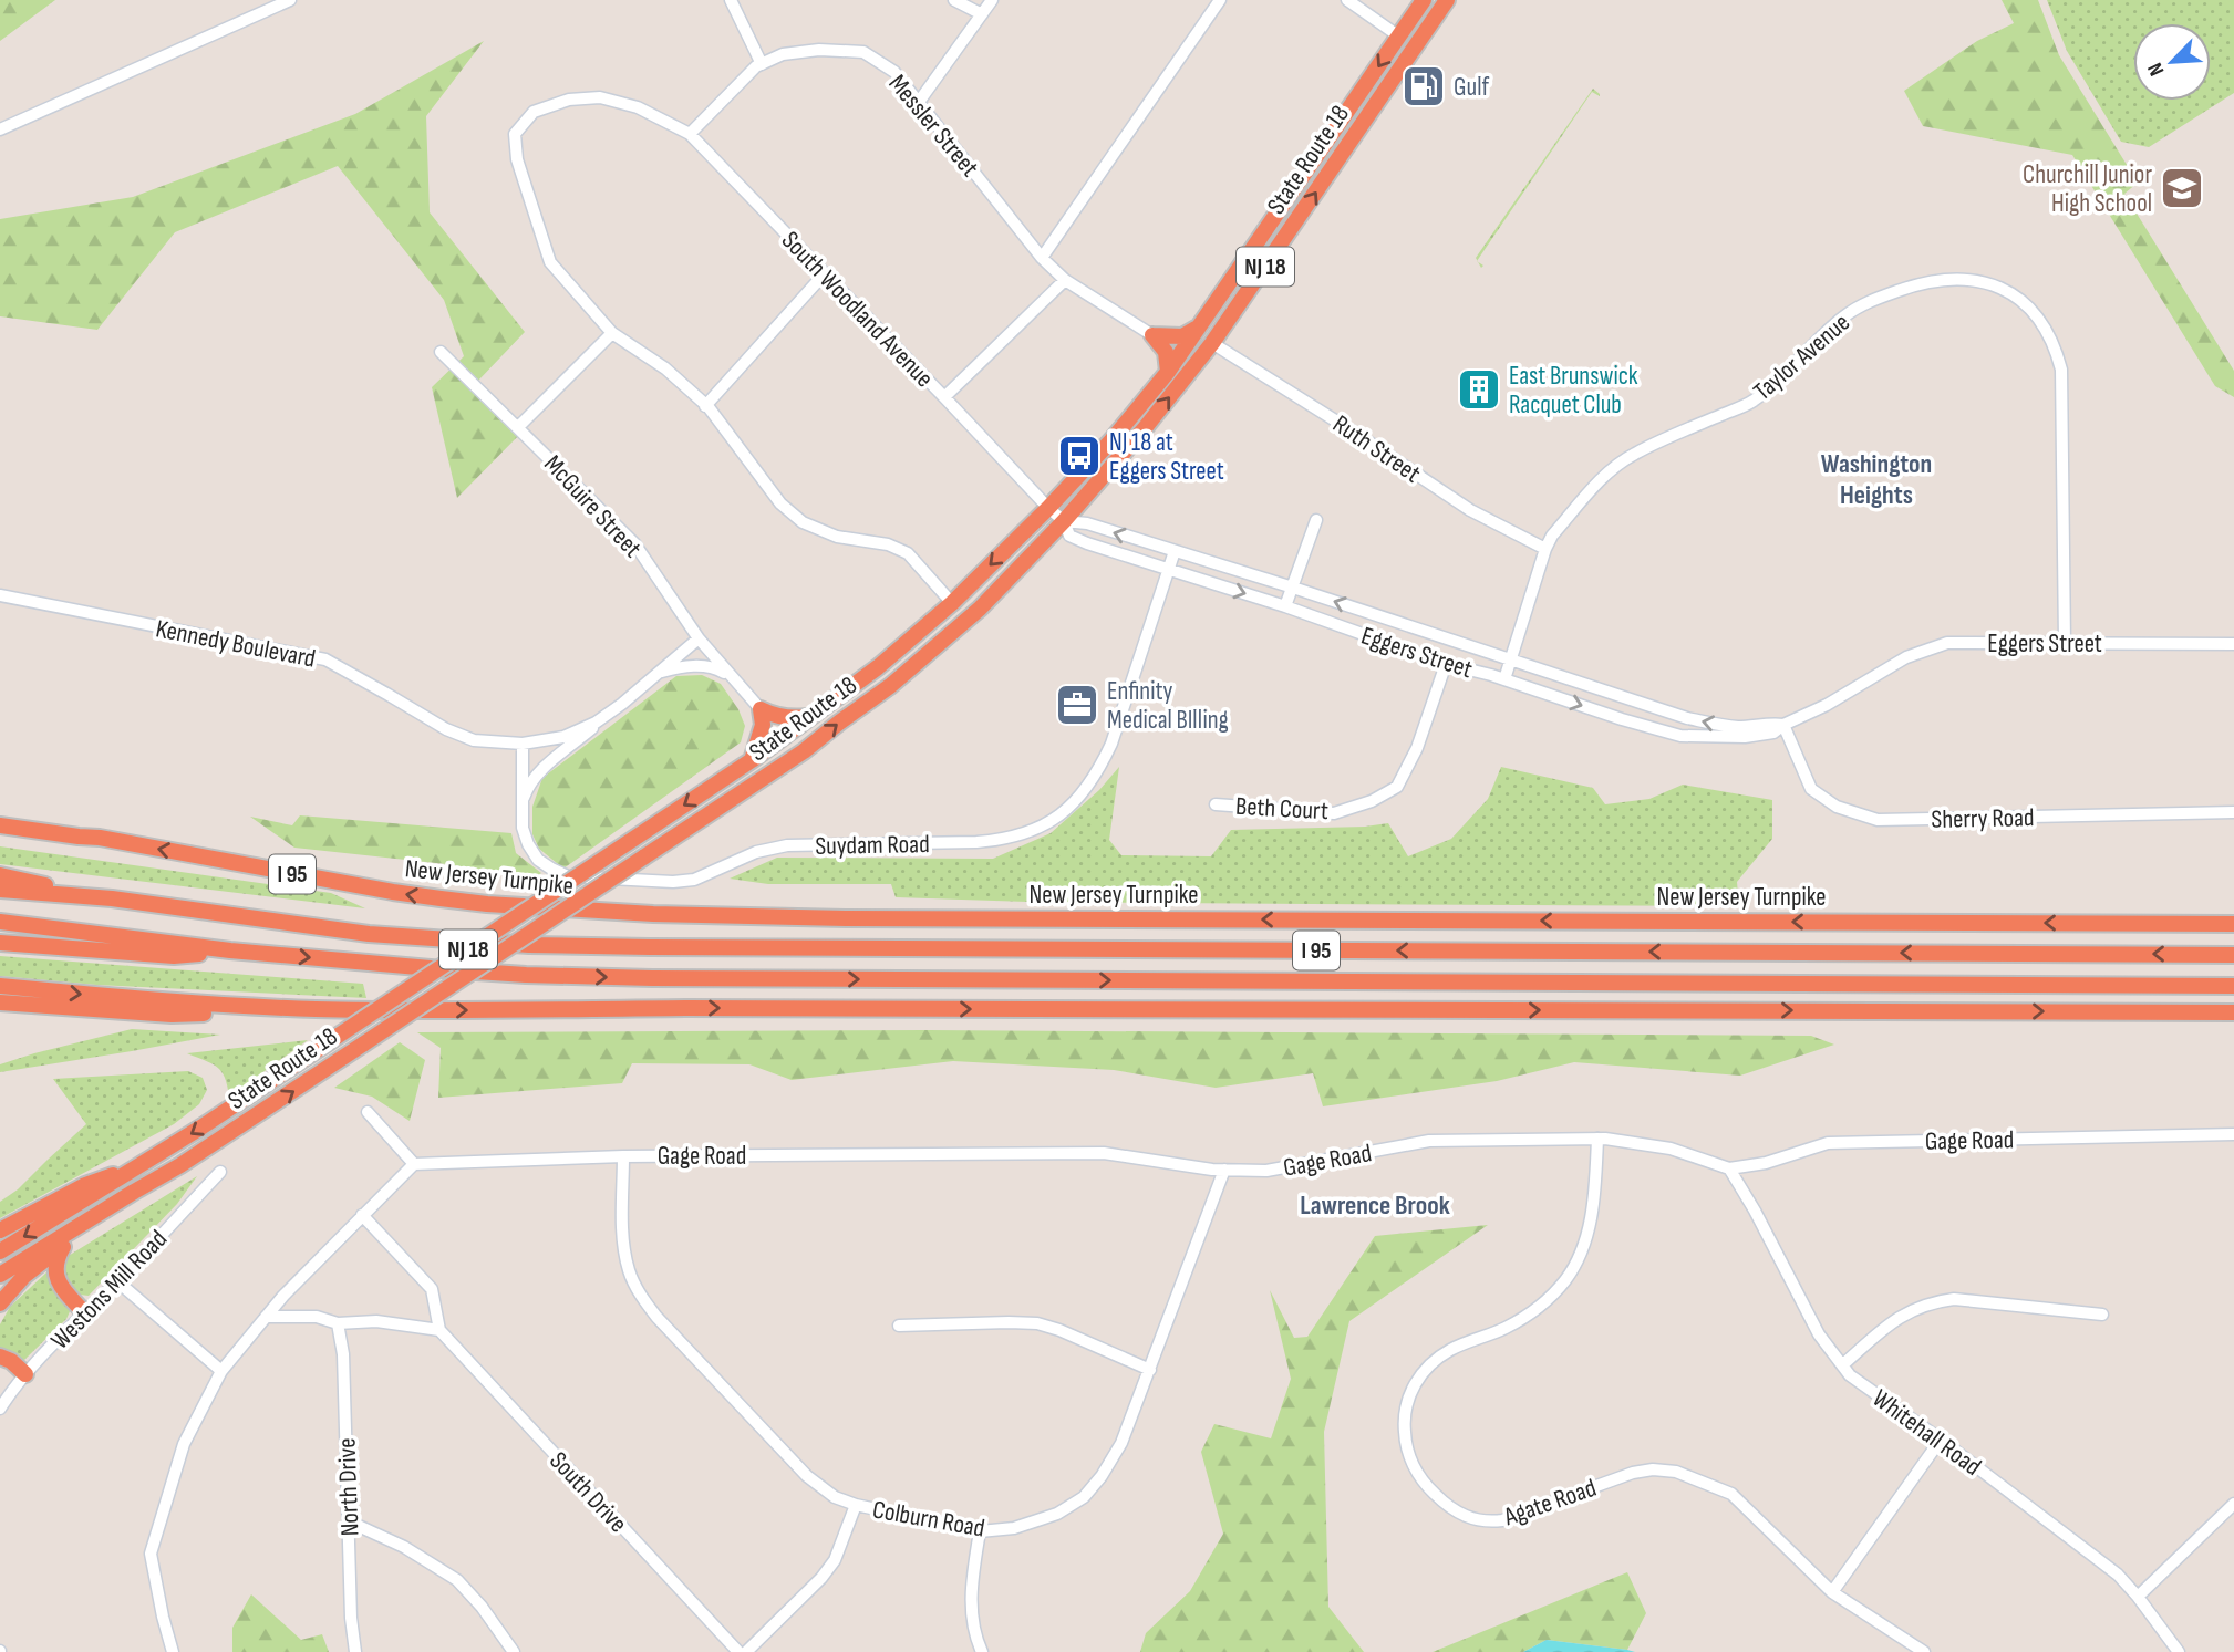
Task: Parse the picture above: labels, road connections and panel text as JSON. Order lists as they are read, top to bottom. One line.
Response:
{"streets":{"highway":["State Route 18","NJ 18","I 95","New Jersey Turnpike"],"street":["Messler Street","South Woodland Avenue","Taylor Avenue","Ruth Street","McGuire Street","Kennedy Boulevard","Eggers Street","Beth Court","Sherry Road","Suydam Road","Gage Road","Westons Mill Road","Whitehall Road","North Drive","South Drive","Agate Road","Colburn Road"]},"crossings":[["Messler Street","South Woodland Avenue"],["State Route 18","South Woodland Avenue"],["State Route 18","Ruth Street"],["State Route 18","Eggers Street"],["South Woodland Avenue","Eggers Street"],["Taylor Avenue","Ruth Street"],["Taylor Avenue","Eggers Street"],["McGuire Street","Kennedy Boulevard"],["Kennedy Boulevard","Suydam Road"],["Eggers Street","Beth Court"],["Eggers Street","Sherry Road"],["Eggers Street","Suydam Road"],["Gage Road","Whitehall Road"],["Gage Road","Agate Road"],["Gage Road","Colburn Road"]],"districts":["Washington Heights","Lawrence Brook"],"places":{"fuel station":["Gulf"],"school or university":["Churchill Junior High School"],"building":["East Brunswick Racquet Club"],"bus stop":["NJ 18 at Eggers Street"],"office":["Enfinity Medical BIlling"]},"north":"bottom left"}
